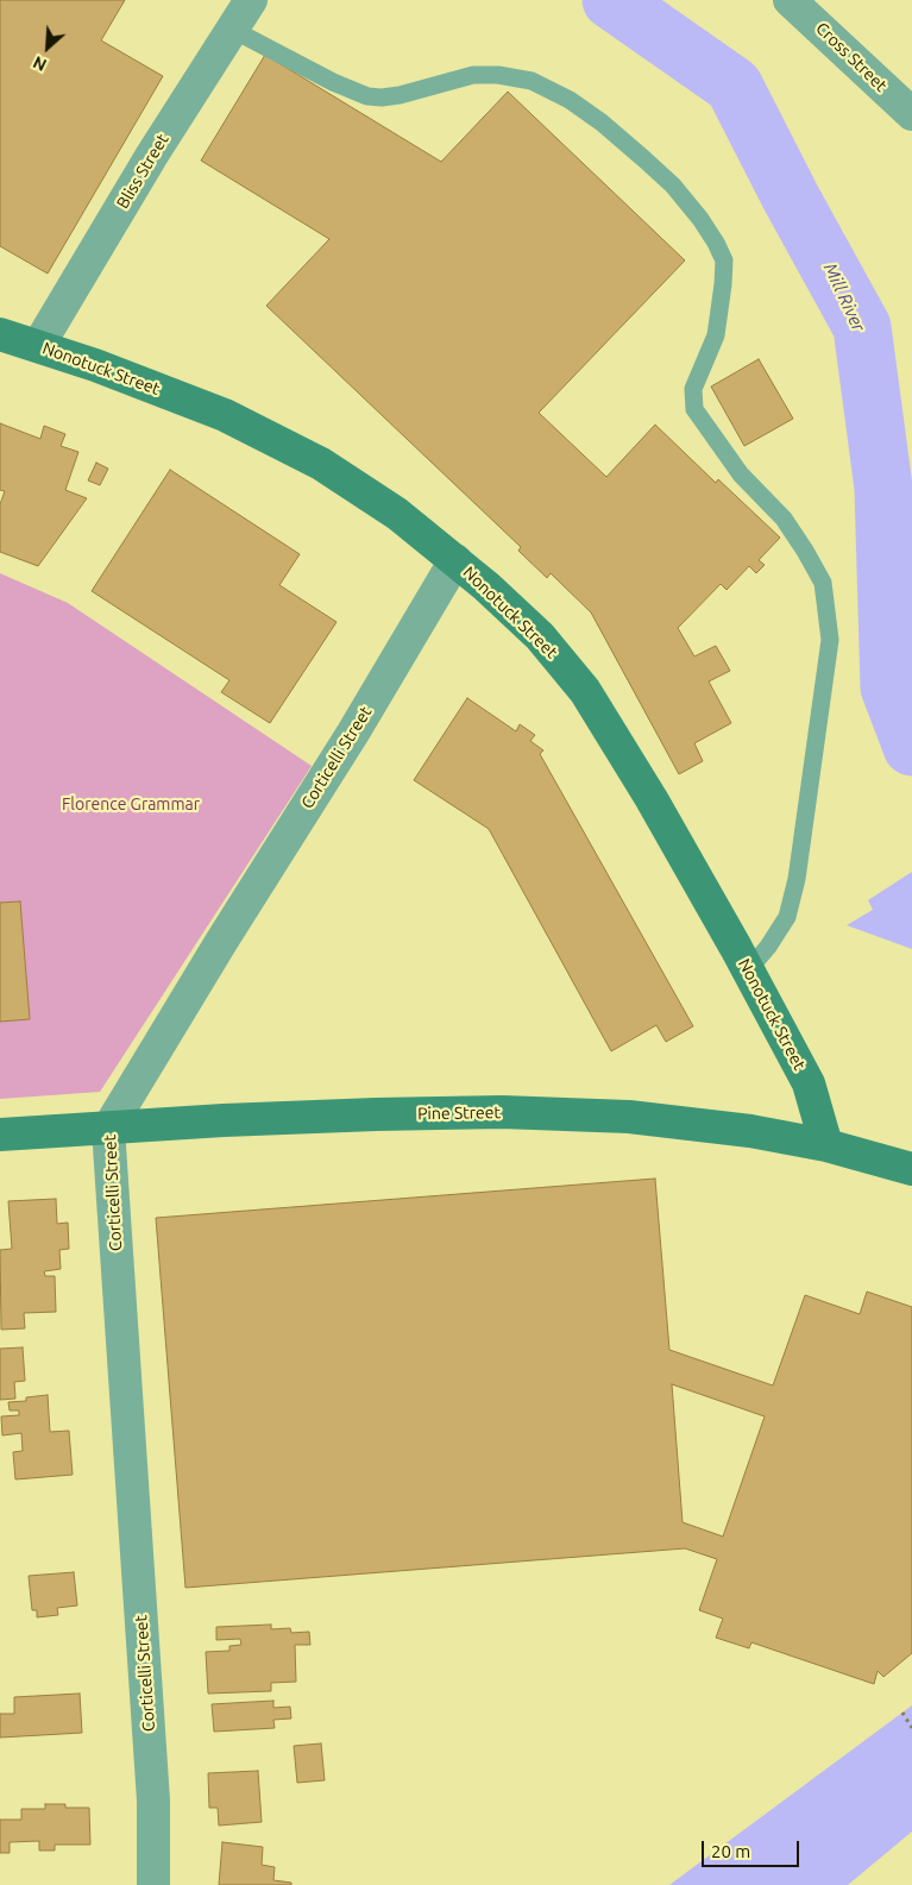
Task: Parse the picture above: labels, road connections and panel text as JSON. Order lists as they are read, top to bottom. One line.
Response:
{"streets":{"main road":["Nonotuck Street","Pine Street"],"street":["Cross Street","Bliss Street","Corticelli Street"]},"crossings":[["Bliss Street","Nonotuck Street"],["Nonotuck Street","Corticelli Street"],["Nonotuck Street","Pine Street"],["Corticelli Street","Pine Street"]],"water":["Mill River"],"parks":["Florence Grammar"],"scale_bar":"20 m","north":"bottom left"}
